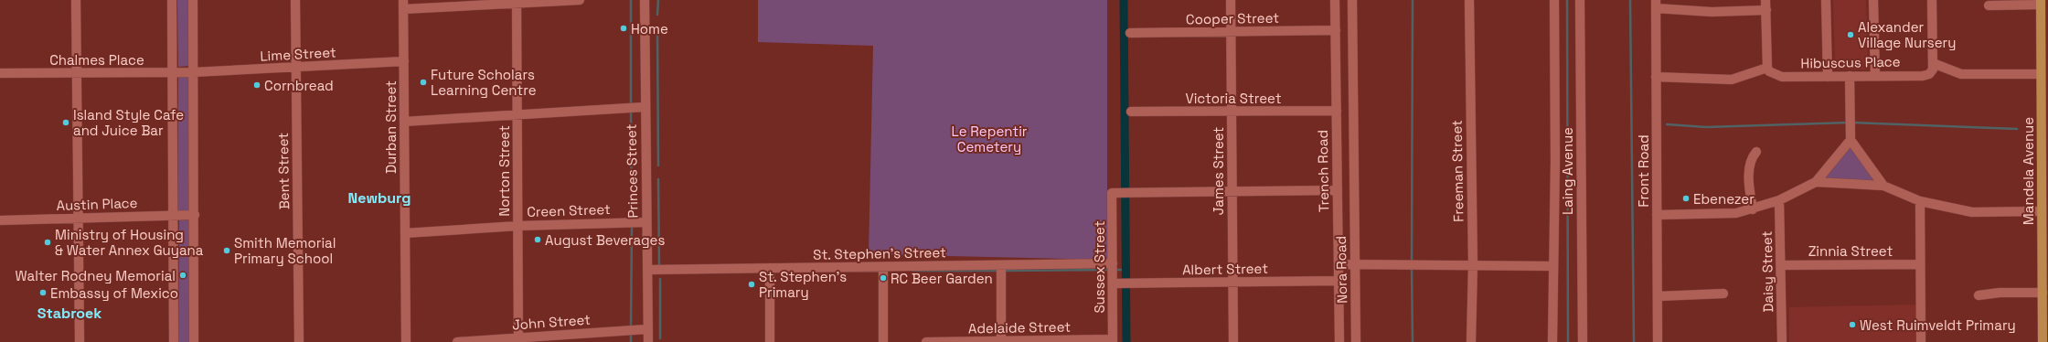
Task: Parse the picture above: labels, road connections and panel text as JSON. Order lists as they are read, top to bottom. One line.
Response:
{"streets":{"main road":["Mandela Avenue"],"street":["Cooper Street","Lime Street","Chalmes Place","Hibuscus Place","Victoria Street","Durban Street","Bent Street","Norton Street","Princes Street","James Street","Trench Road","Freeman Street","Laing Avenue","Front Road","Austin Place","Creen Street","Zinnia Street","St. Stephen's Street","Sussex Street","Albert Street","Nora Road","Daisy Street","John Street","Adelaide Street"]},"crossings":[["Cooper Street","James Street"],["Cooper Street","Trench Road"],["Lime Street","Chalmes Place"],["Lime Street","Durban Street"],["Lime Street","Bent Street"],["Victoria Street","James Street"],["Victoria Street","Trench Road"],["Durban Street","Creen Street"],["Norton Street","Creen Street"],["Norton Street","John Street"],["Princes Street","Creen Street"],["Princes Street","St. Stephen's Street"],["Princes Street","John Street"],["James Street","Sussex Street"],["James Street","Albert Street"],["Trench Road","Albert Street"],["Zinnia Street","Daisy Street"],["St. Stephen's Street","Sussex Street"],["Sussex Street","Albert Street"],["Sussex Street","Adelaide Street"]],"districts":["Newburg","Stabroek"],"parks":["Le Repentir Cemetery"],"places":["Home","Alexander Village Nursery","Future Scholars Learning Centre","Cornbread","Island Style Cafe and Juice Bar","Ebenezer","August Beverages","Ministry of Housing & Water Annex Guyana","Smith Memorial Primary School","Walter Rodney Memorial","RC Beer Garden","St. Stephen's Primary","Embassy of Mexico","West Ruimveldt Primary"]}
